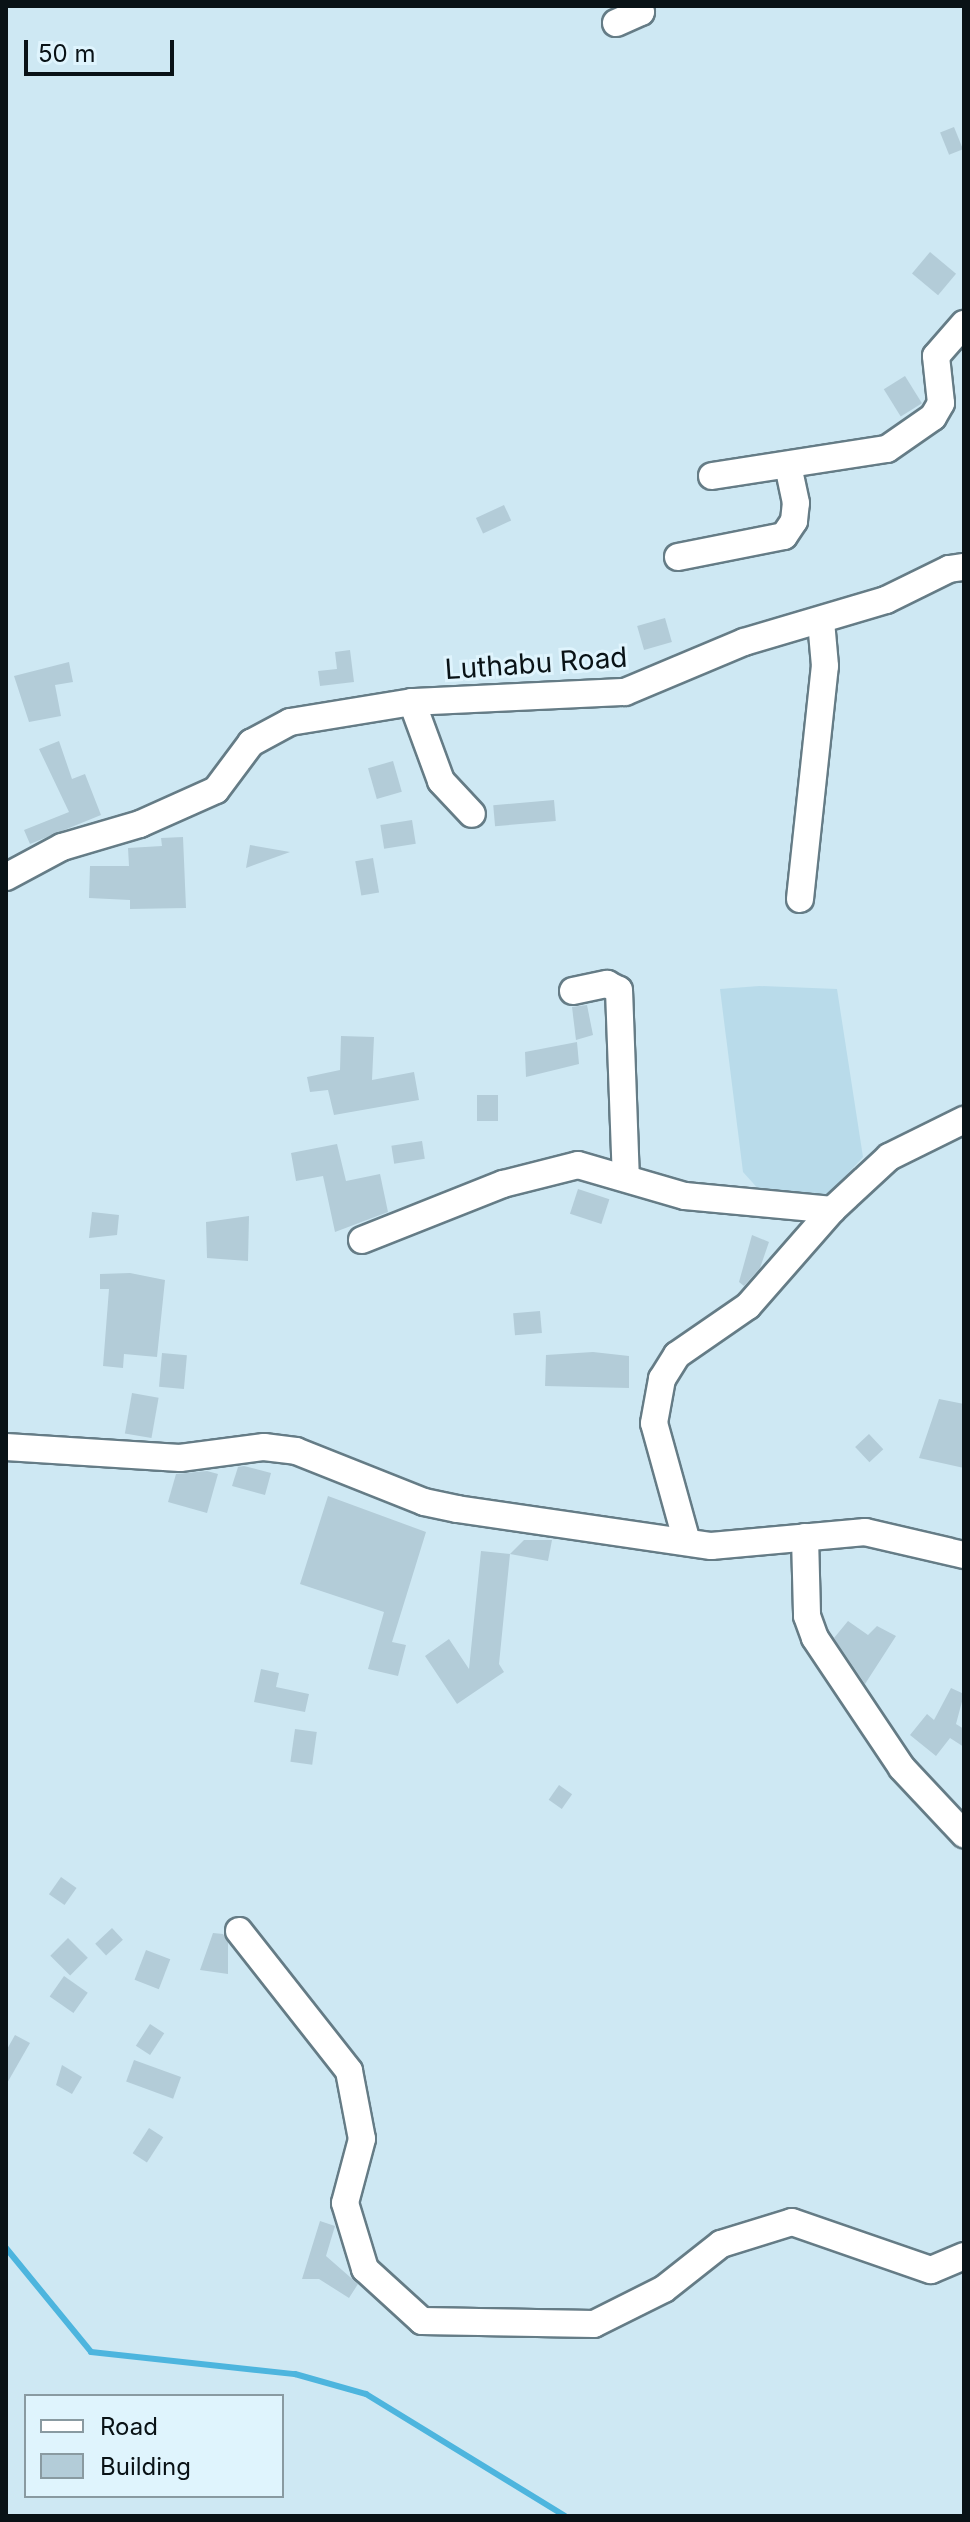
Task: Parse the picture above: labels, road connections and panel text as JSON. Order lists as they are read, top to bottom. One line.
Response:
{"streets":{"street":["Luthabu Road"]},"legend":["Road","Building"],"scale_bar":"50 m"}
